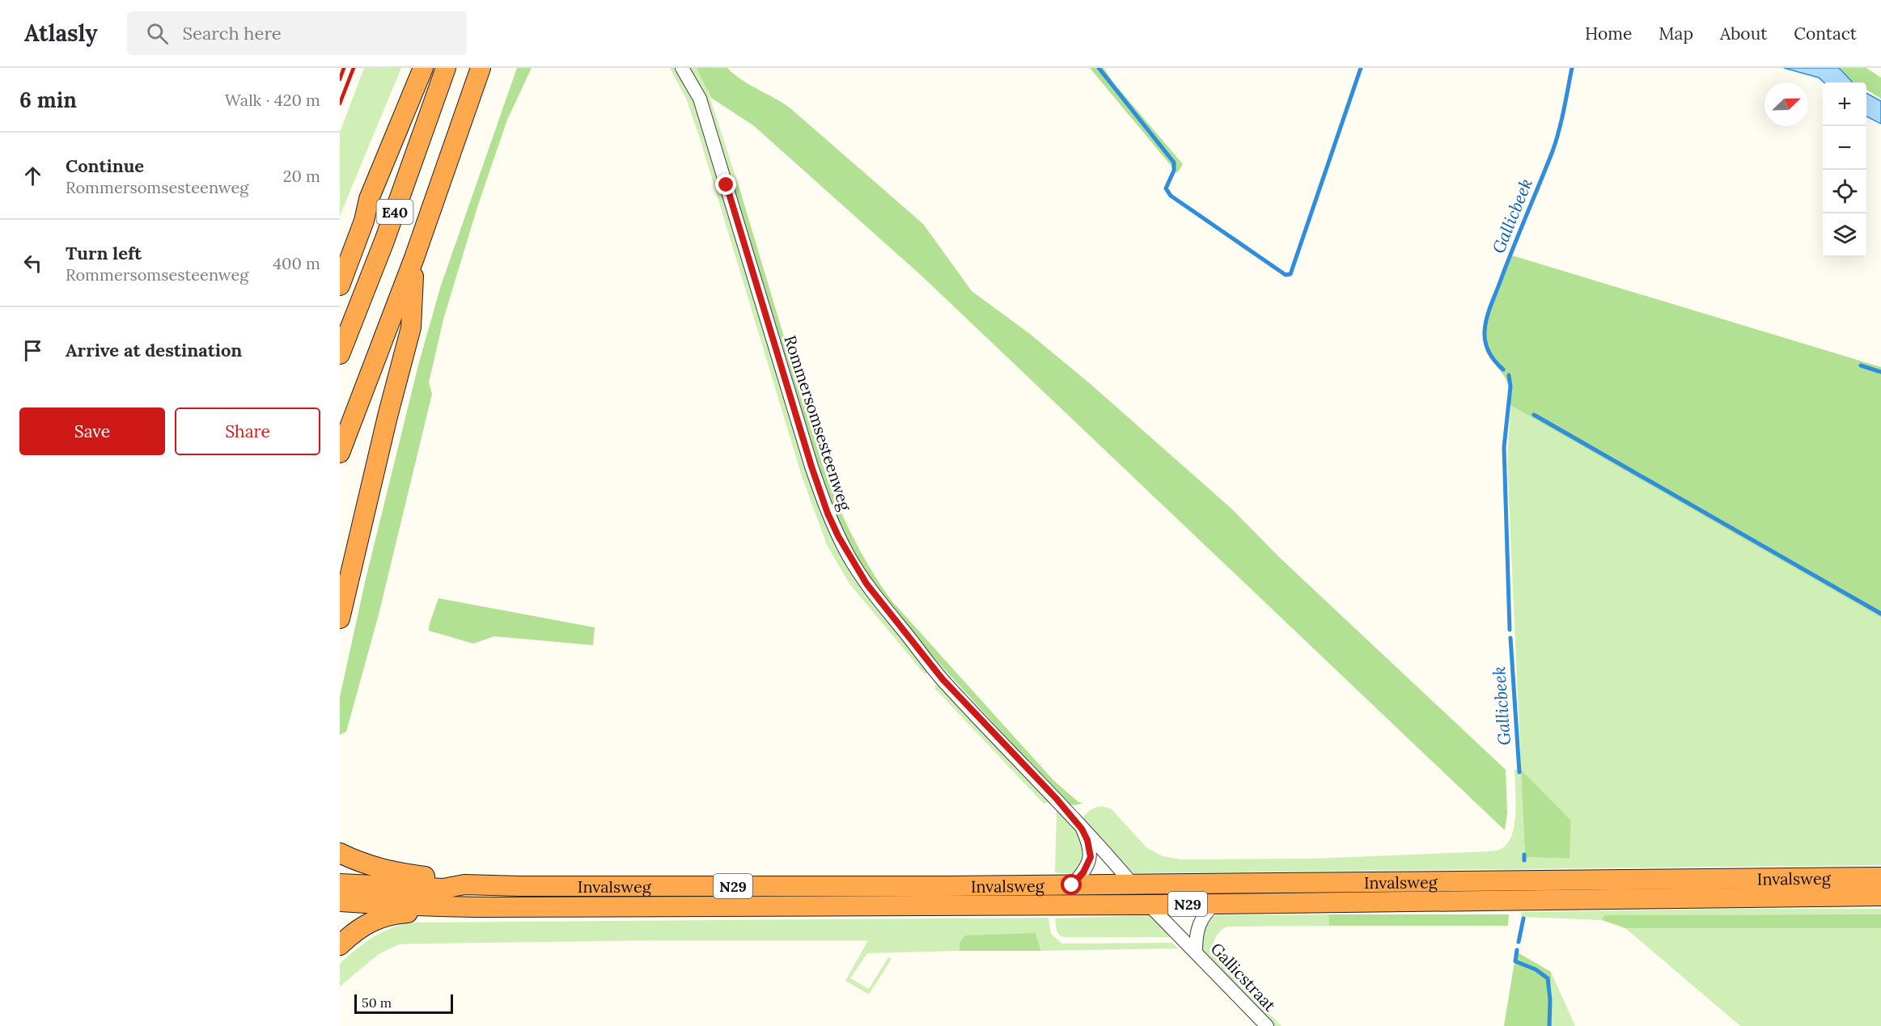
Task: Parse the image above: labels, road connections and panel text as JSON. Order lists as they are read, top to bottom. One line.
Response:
{"streets":{"highway":["E40","Invalsweg","N29"],"street":["Rommersomsesteenweg","Gallicstraat"]},"crossings":[["Rommersomsesteenweg","Invalsweg"],["Invalsweg","Gallicstraat"]],"water":["Gallicbeek"],"scale_bar":"50 m","north":"top right","page":{"header":"Atlasly","search":"Search here","nav":["Home","Map","About","Contact"],"heading":["6 min","Walk · 420 m"],"map_buttons":["+","−"],"list":[["Continue","Rommersomsesteenweg","20 m"],["Turn left","Rommersomsesteenweg","400 m"],"Arrive at destination"],"buttons":["Save","Share"],"scale":"50 m"}}
